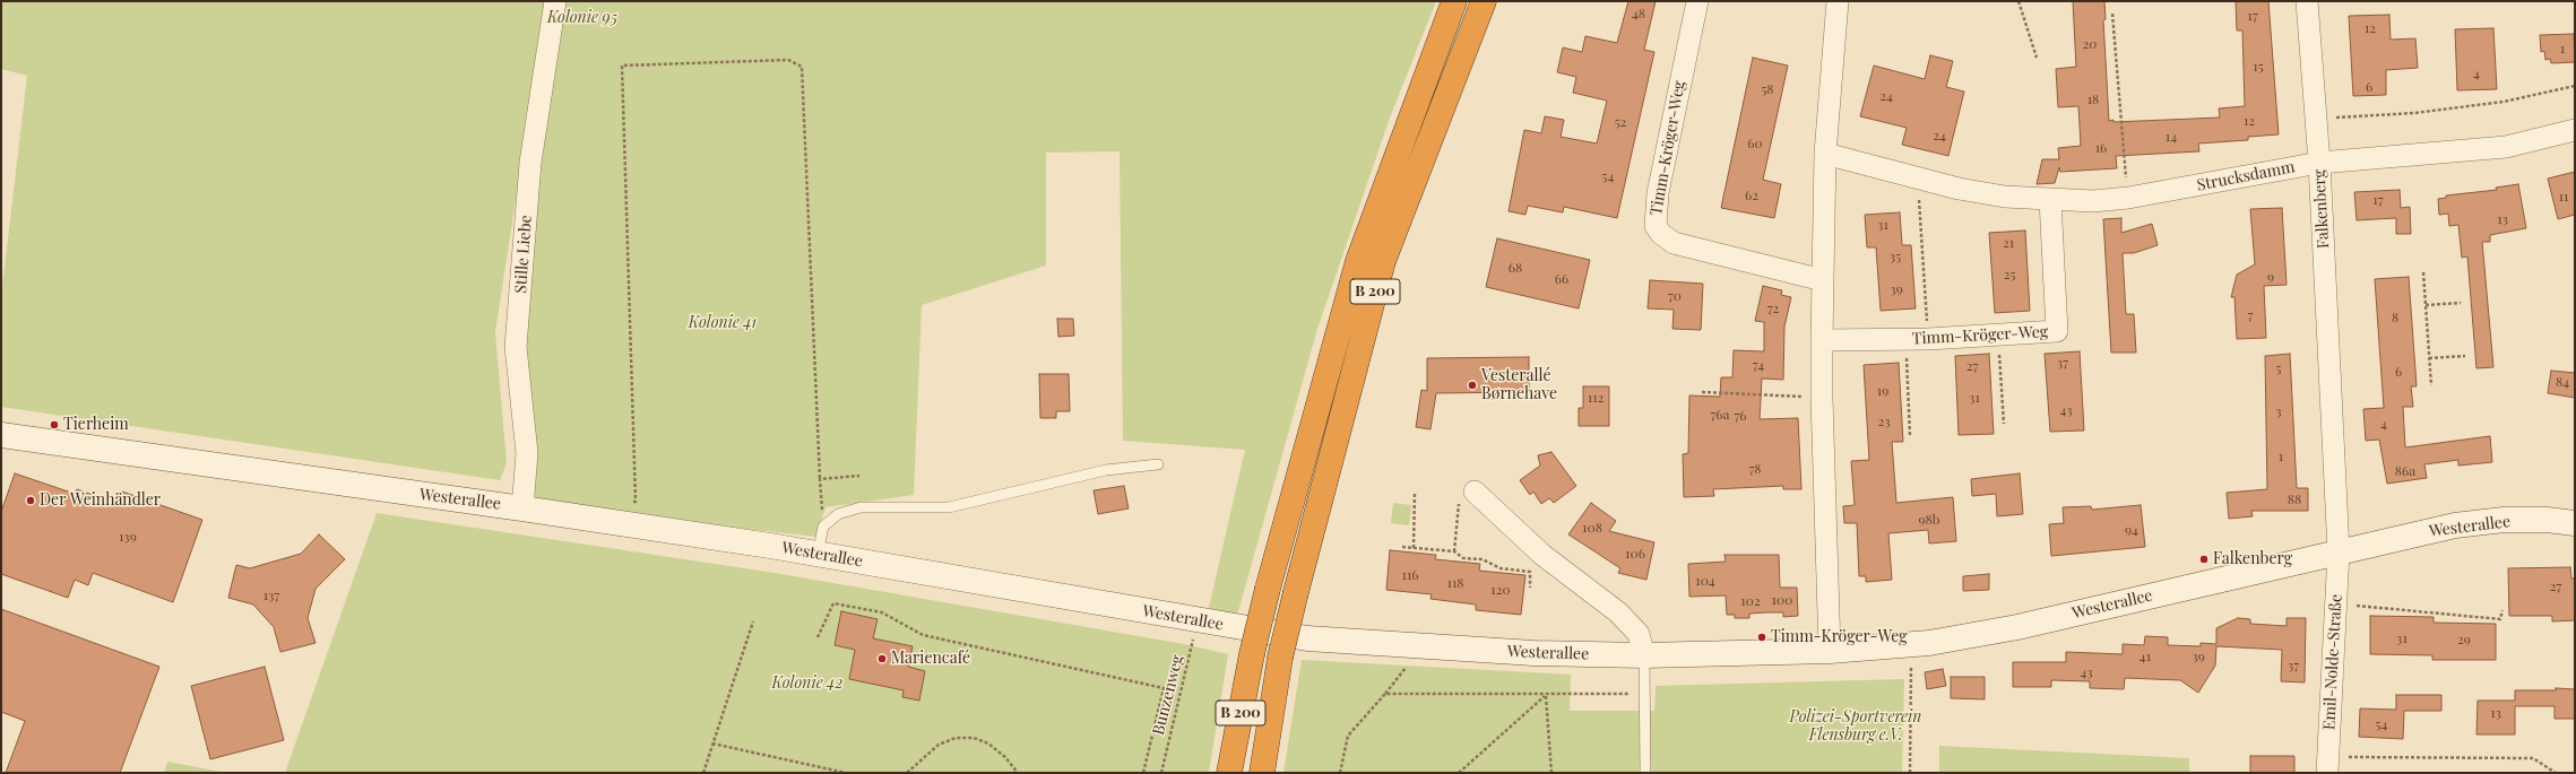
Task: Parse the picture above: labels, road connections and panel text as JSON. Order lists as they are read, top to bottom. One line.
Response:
{"streets":{"highway":["B 200"],"street":["Timm-Kröger-Weg","Strucksdamm","Falkenberg","Stille Liebe","Westerallee","Emil-Nolde-Straße"],"path":["Bunzenweg"]},"crossings":[["Timm-Kröger-Weg","Strucksdamm"],["Strucksdamm","Falkenberg"],["Falkenberg","Westerallee"],["Falkenberg","Emil-Nolde-Straße"],["Stille Liebe","Westerallee"],["Westerallee","Emil-Nolde-Straße"],["Westerallee","Bunzenweg"]],"parks":["Kolonie 95","Kolonie 41","Kolonie 42","Polizei-Sportverein Flensburg e.V."],"places":["Vesterallé Børnehave","Tierheim","Der Weinhändler","Falkenberg","Timm-Kröger-Weg","Mariencafé"],"house_numbers":["48","17","12","20","1","15","4","6","58","24","18","12","52","24","14","60","16","54","62","11","17","13","31","21","35","68","25","9","66","39","70","72","7","8","37","74","27","5","6","84","19","112","31","43","3","76a","76","23","4","1","78","86a","88","98b","108","94","139","106","116","104","118","27","120","137","100","102","31","29","41","39","37","43","13","54"]}
